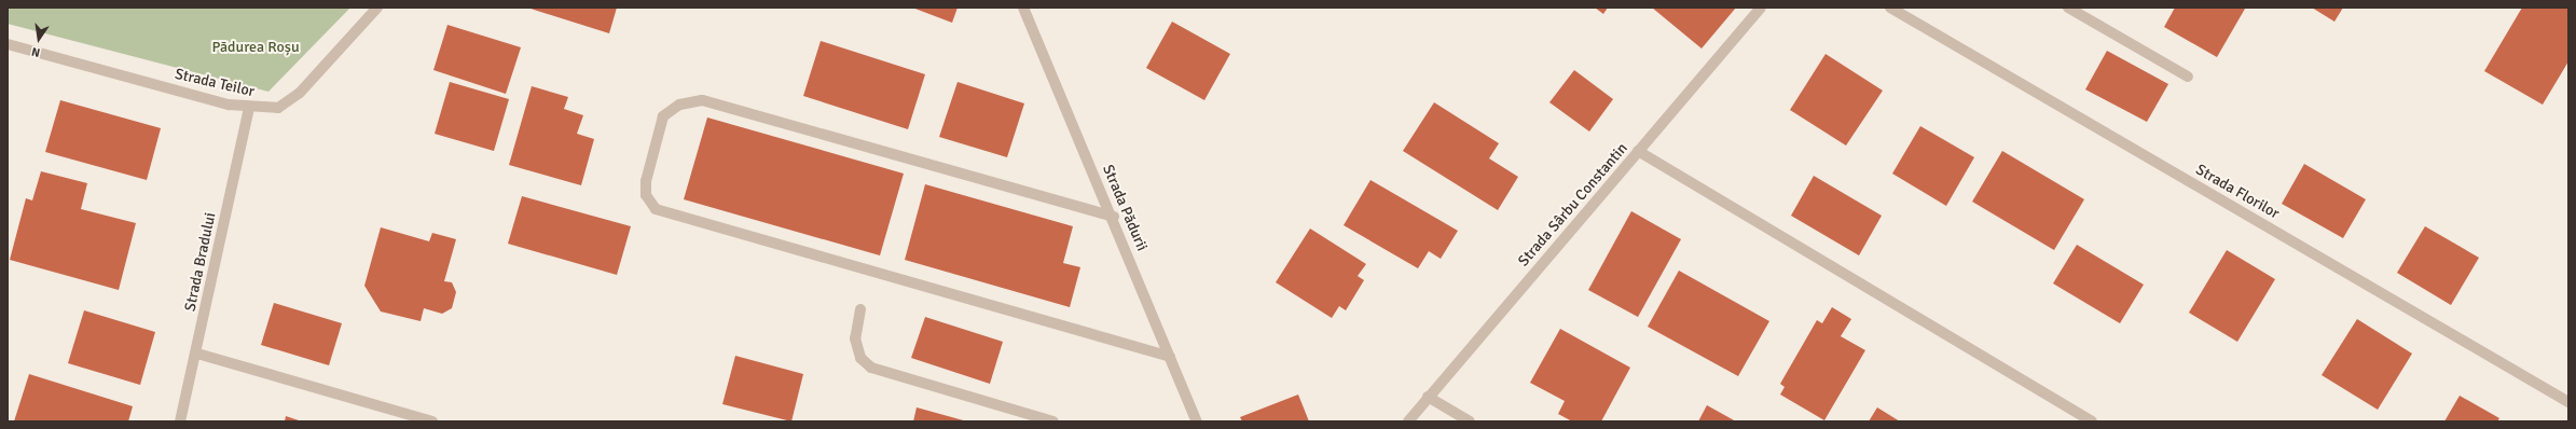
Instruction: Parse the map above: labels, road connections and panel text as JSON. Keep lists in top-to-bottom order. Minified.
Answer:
{"streets":{"street":["Strada Teilor","Strada Florilor","Strada Sârbu Constantin","Strada Pădurii","Strada Bradului"]},"crossings":[["Strada Teilor","Strada Bradului"]],"parks":["Pădurea Roșu"],"north":"bottom"}
